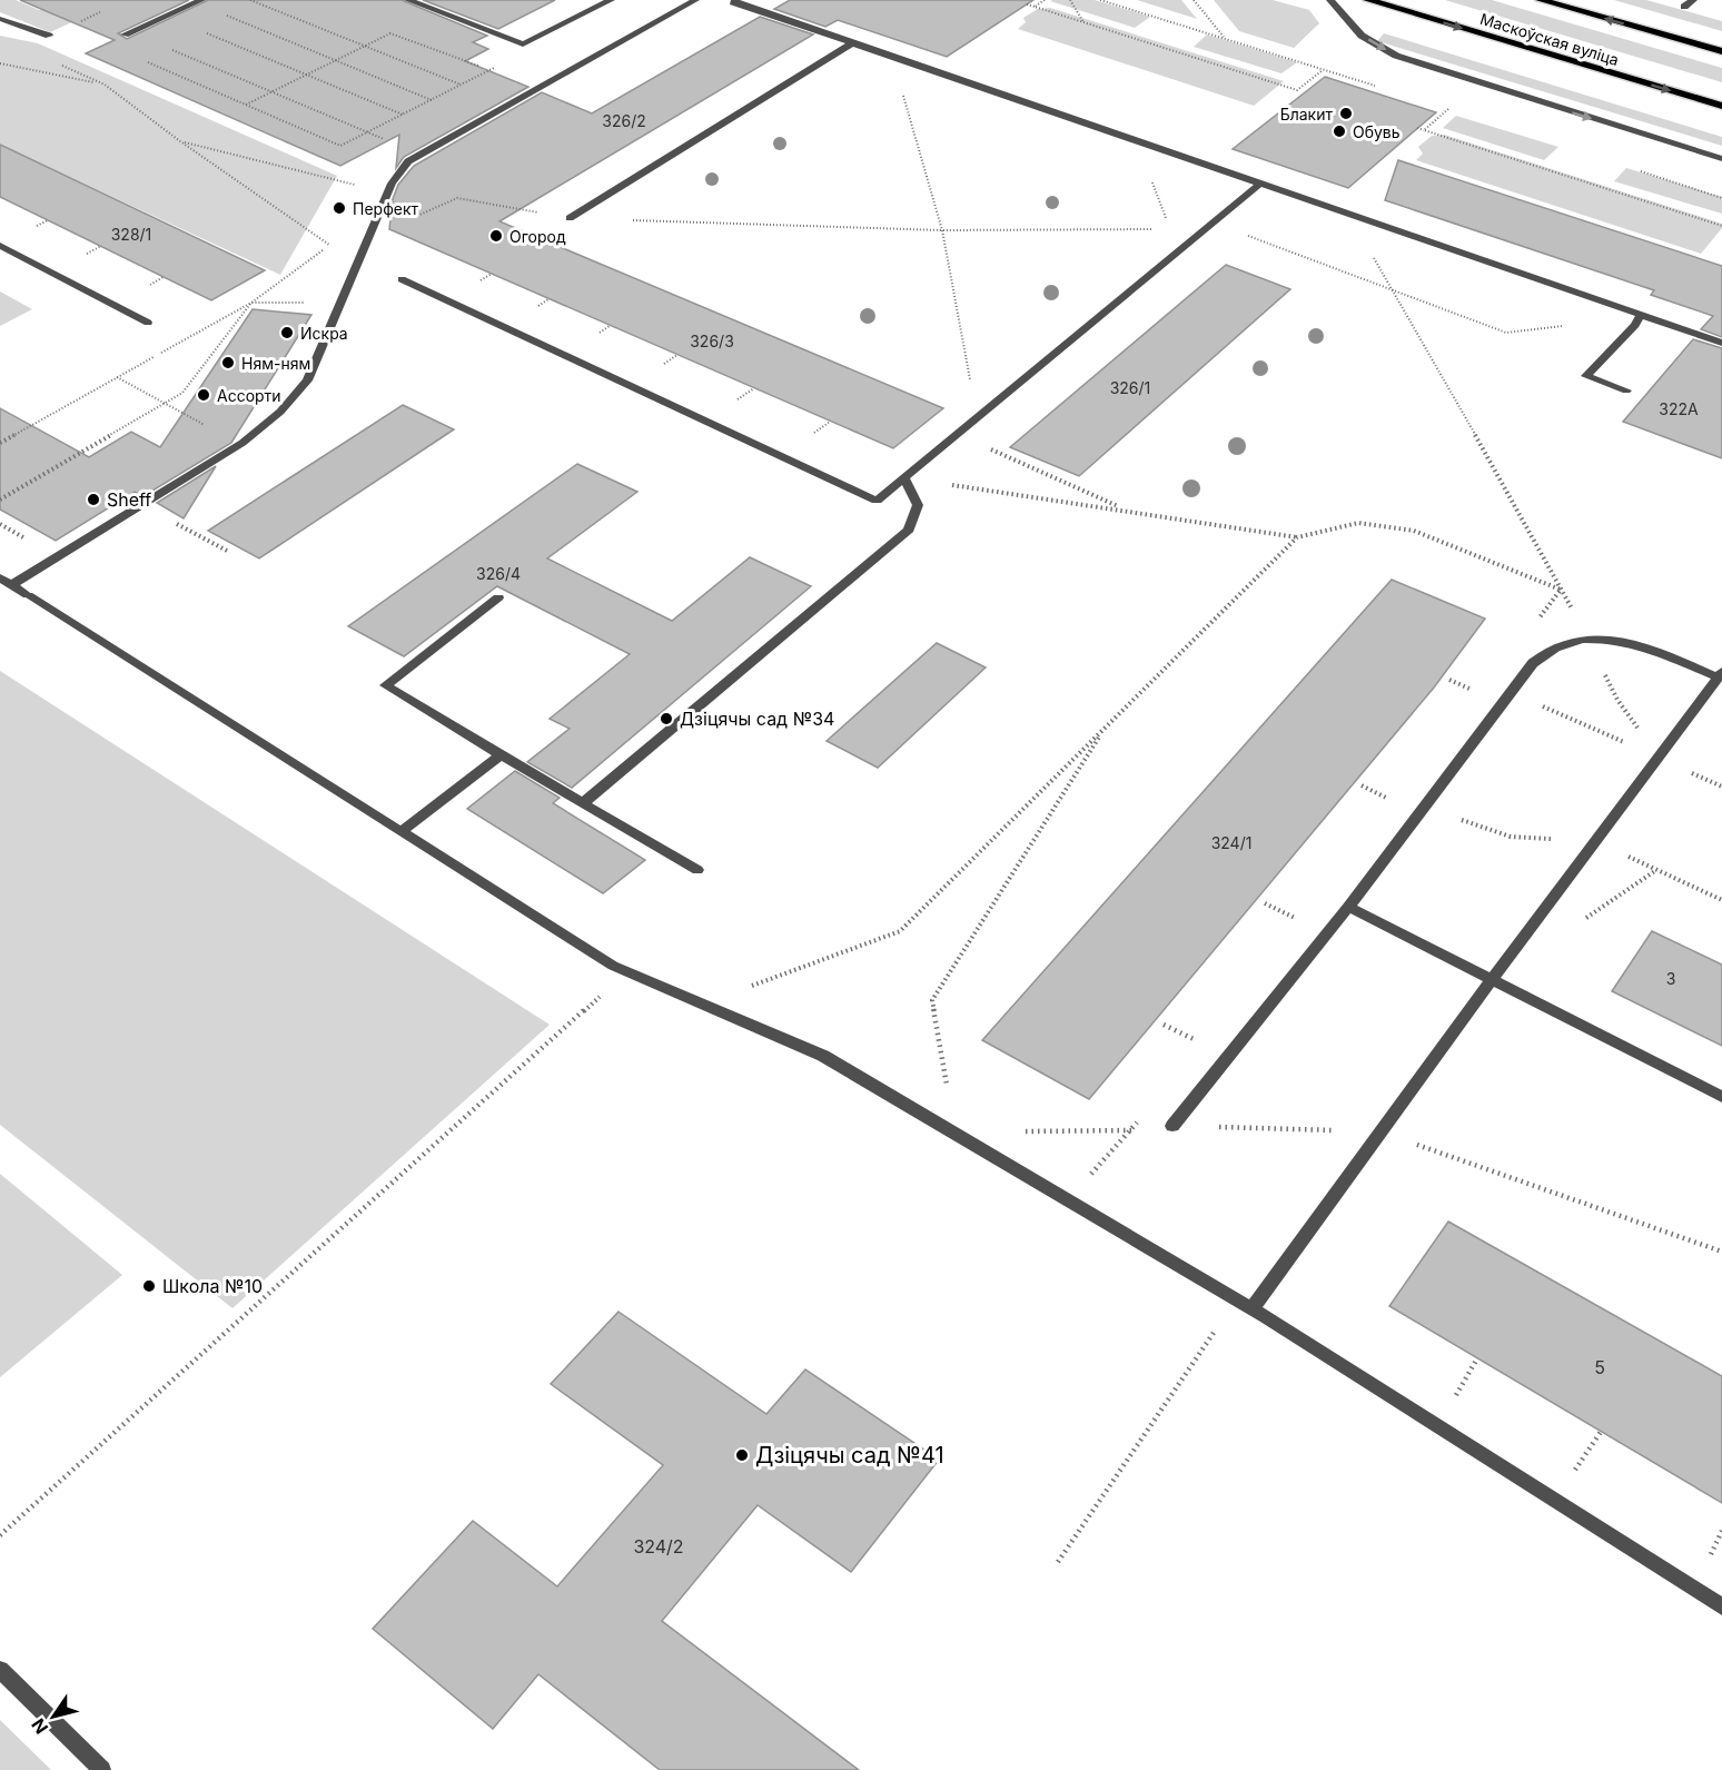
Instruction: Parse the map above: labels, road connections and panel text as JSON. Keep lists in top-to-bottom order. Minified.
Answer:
{"streets":{"main road":["Маскоўская вуліца"]},"places":["Блакит","Обувь","Перфект","Огород","Искра","Ням-ням","Ассорти","Sheff","Дзіцячы сад №34","Школа №10","Дзіцячы сад №41"],"house_numbers":["326/2","328/1","326/3","326/1","322А","326/4","324/1","3","5","324/2"],"north":"bottom left"}
